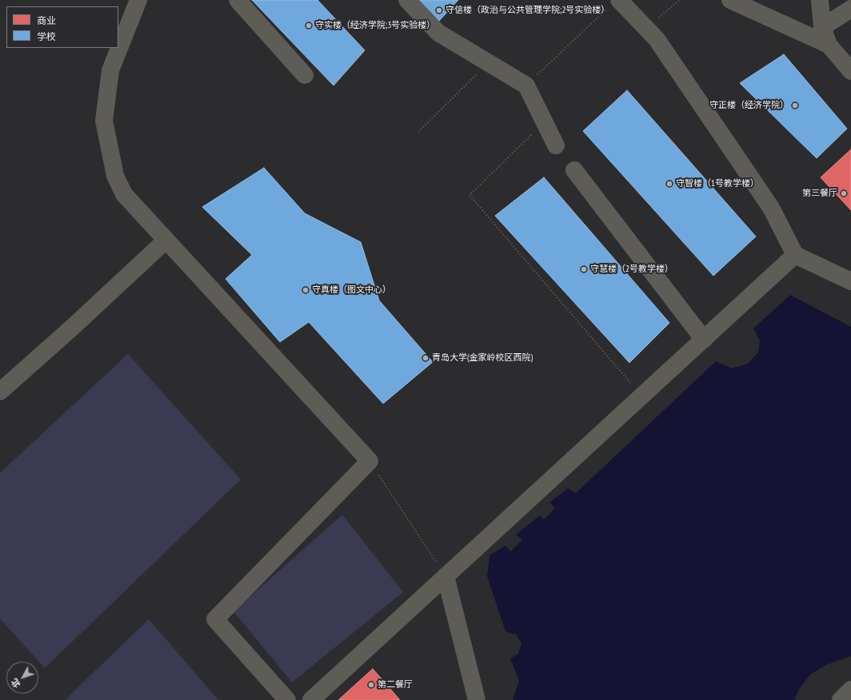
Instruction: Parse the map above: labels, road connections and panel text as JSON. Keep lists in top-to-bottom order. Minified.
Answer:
{"places":["守信楼（政治与公共管理学院;2号实验楼）","守实楼（经济学院;3号实验楼）","守正楼（经济学院）","守智楼（1号教学楼）","第三餐厅","守慧楼（2号教学楼）","守真楼（图文中心）","青岛大学(金家岭校区西院)","第二餐厅"],"legend":["商业","学校"],"north":"bottom left"}
